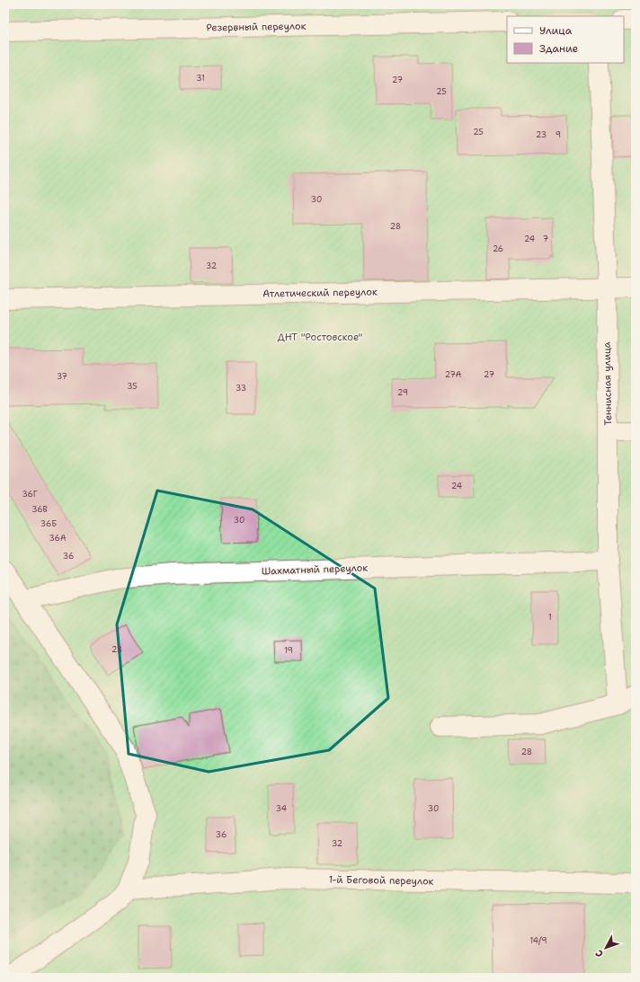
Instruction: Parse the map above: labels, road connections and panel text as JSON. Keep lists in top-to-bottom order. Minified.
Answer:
{"streets":{"street":["Резервный переулок","Атлетический переулок","Теннисная улица","Шахматный переулок","1-й Беговой переулок"]},"crossings":[["Атлетический переулок","Теннисная улица"],["Теннисная улица","Шахматный переулок"]],"parks":["ДНТ \"Ростовское\""],"house_numbers":["31","27","25","25","23","9","30","28","24","7","26","32","27А","27","37","35","33","29","24","36Г","36В","30","36Б","36А","36","1","23","19","28","34","30","36","32","14/9"],"legend":["Улица","Здание"],"north":"bottom left"}
